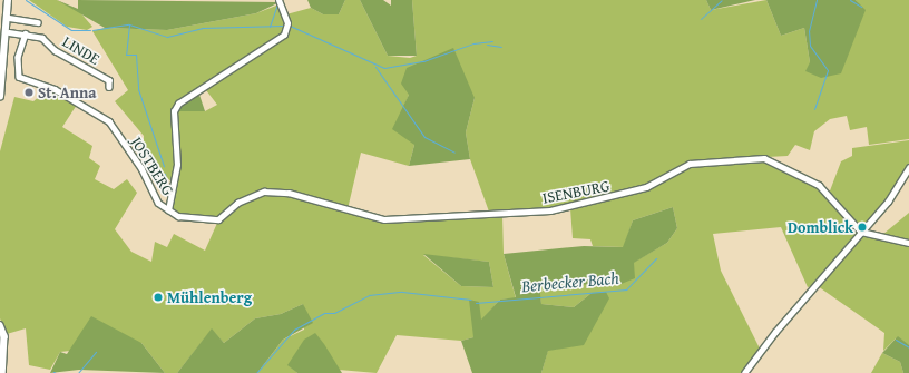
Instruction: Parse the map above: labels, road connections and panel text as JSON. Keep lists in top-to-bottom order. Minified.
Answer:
{"streets":{"street":["LINDE","JOSTBERG","ISENBURG"]},"crossings":[["LINDE","JOSTBERG"],["JOSTBERG","ISENBURG"]],"water":["Berbecker Bach"],"places":["St. Anna","Domblick","Mühlenberg"]}
